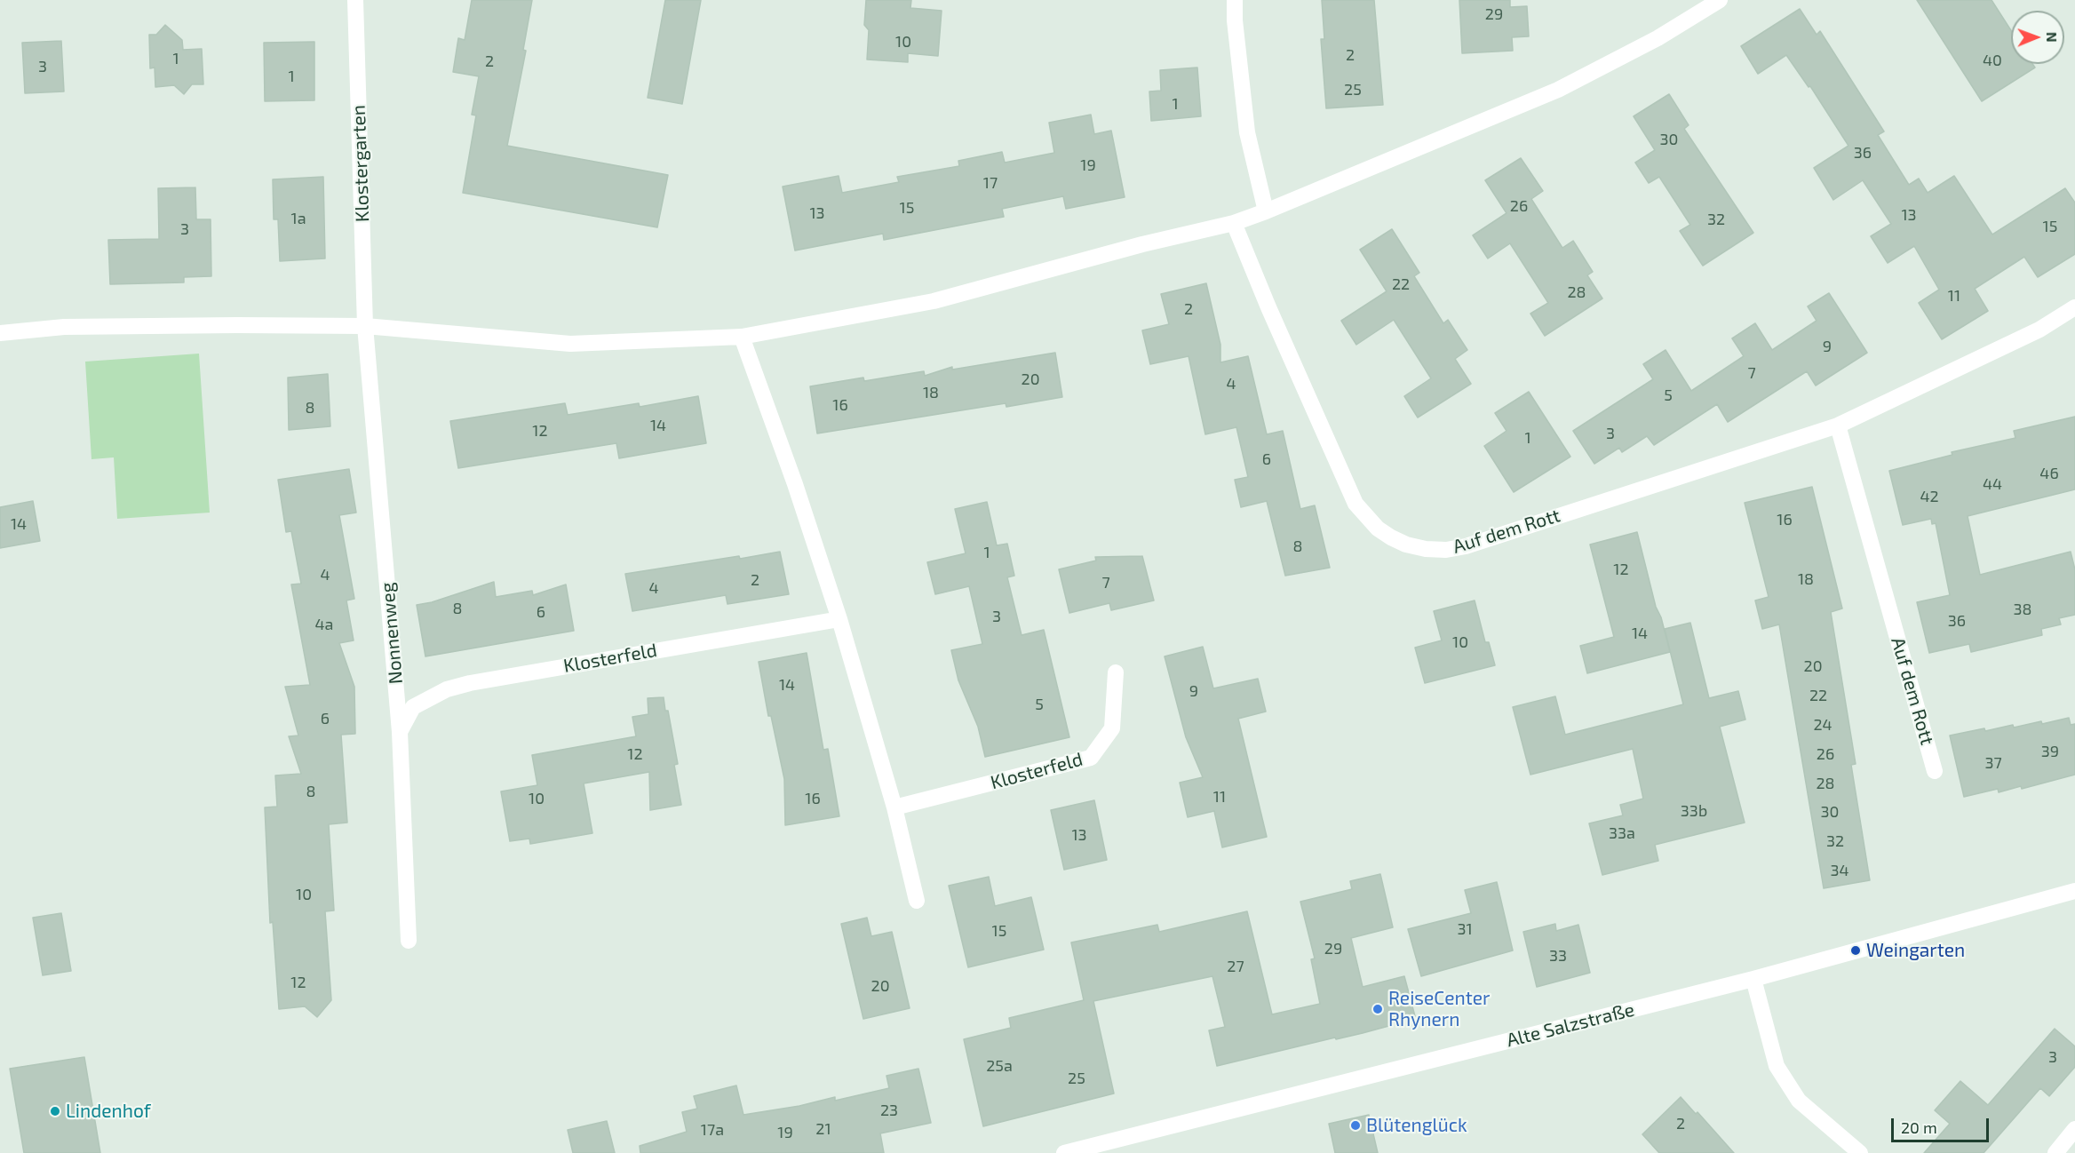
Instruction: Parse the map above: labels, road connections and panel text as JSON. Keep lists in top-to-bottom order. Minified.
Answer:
{"streets":{"street":["Klostergarten","Auf dem Rott","Nonnenweg","Klosterfeld","Alte Salzstraße"]},"crossings":[["Klostergarten","Nonnenweg"],["Nonnenweg","Klosterfeld"]],"places":["Weingarten","ReiseCenter Rhynern","Lindenhof","Blütenglück"],"house_numbers":["29","10","2","1","40","2","3","1","25","1","30","36","19","17","26","15","13","13","1a","32","15","3","22","28","11","2","9","7","20","4","18","5","16","8","14","12","3","1","6","46","44","42","16","14","8","1","12","4","18","2","7","4","8","38","6","3","36","4a","14","10","20","14","9","22","5","6","24","39","12","26","37","28","8","11","10","16","33b","30","33a","13","32","34","10","31","15","29","33","27","12","20","3","25a","25","23","2","21","17a","19"],"scale_bar":"20 m","north":"right"}
